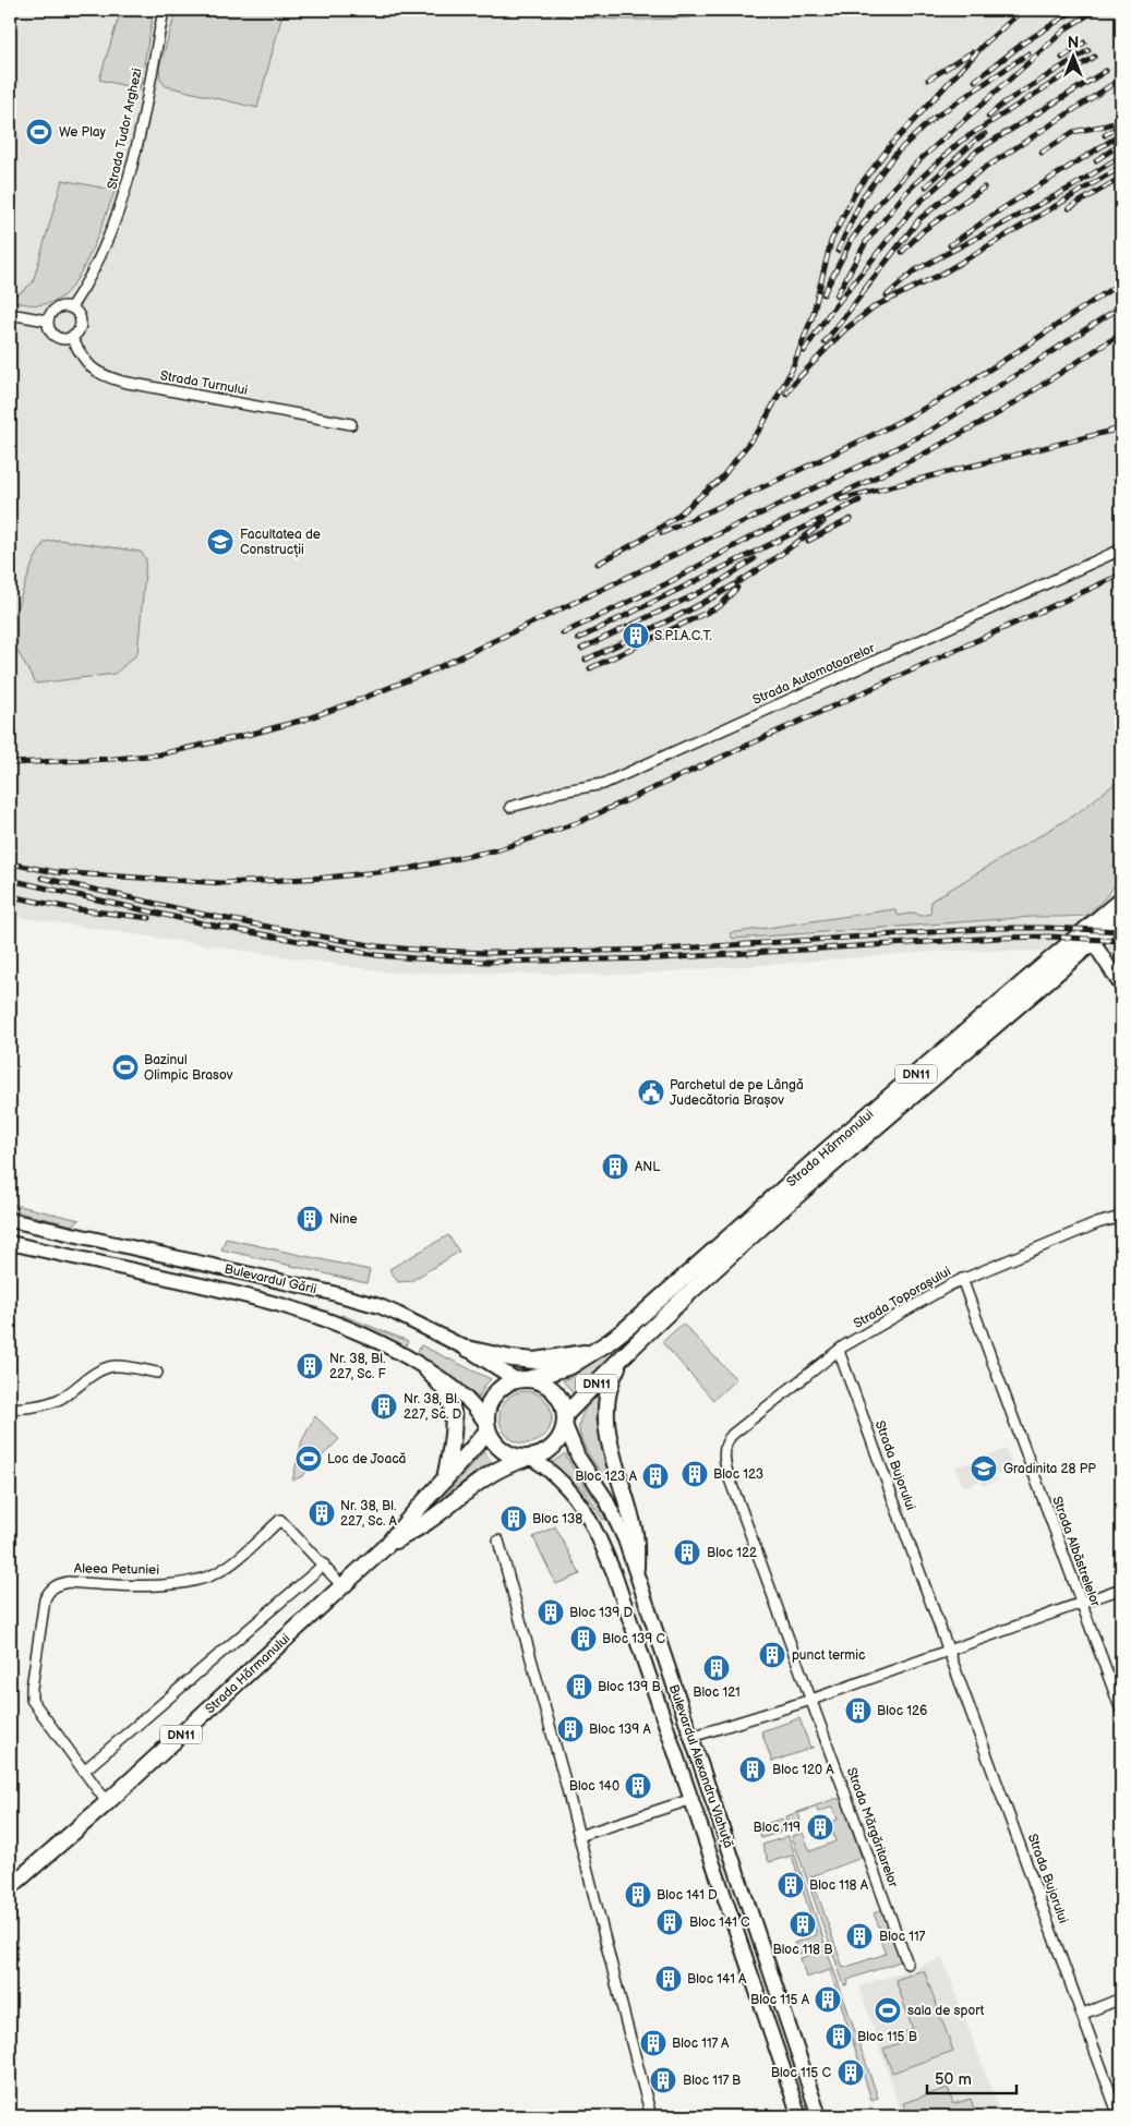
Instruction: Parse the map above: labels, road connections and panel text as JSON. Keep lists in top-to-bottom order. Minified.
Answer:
{"streets":{"main road":["DN11","Strada Hărmanului","Bulevardul Gării","Bulevardul Alexandru Vlahuță"],"street":["Strada Tudor Arghezi","Strada Turnului","Strada Automotoarelor","Strada Toporașului","Strada Bujorului","Strada Albăstrelelor","Aleea Petuniei","Strada Mărgăritarelor"]},"crossings":[["Strada Tudor Arghezi","Strada Turnului"],["Strada Hărmanului","Bulevardul Gării"],["Strada Hărmanului","Aleea Petuniei"],["Strada Hărmanului","Bulevardul Alexandru Vlahuță"],["Bulevardul Gării","Bulevardul Alexandru Vlahuță"],["Strada Toporașului","Strada Bujorului"],["Strada Toporașului","Strada Albăstrelelor"],["Strada Toporașului","Strada Mărgăritarelor"]],"places":{"sports":["We Play","Bazinul Olimpic Brasov","Loc de Joacă","sala de sport"],"school or university":["Facultatea de Construcții","Gradinita 28 PP"],"building":["S.P.I.A.C.T.","ANL","Nine","Nr. 38, Bl. 227, Sc. F","Nr. 38, Bl. 227, Sc. D","Bloc 123","Bloc 123 A","Nr. 38, Bl. 227, Sc. A","Bloc 138","Bloc 122","Bloc 139 D","Bloc 139 C","punct termic","Bloc 121","Bloc 139 B","Bloc 126","Bloc 139 A","Bloc 120 A","Bloc 140","Bloc 119","Bloc 118 A","Bloc 141 D","Bloc 141 C","Bloc 118 B","Bloc 117","Bloc 141 A","Bloc 115 A","Bloc 115 B","Bloc 117 A","Bloc 115 C","Bloc 117 B"],"public building":["Parchetul de pe Lângă Judecătoria Brașov"]},"scale_bar":"50 m","north":"top"}
